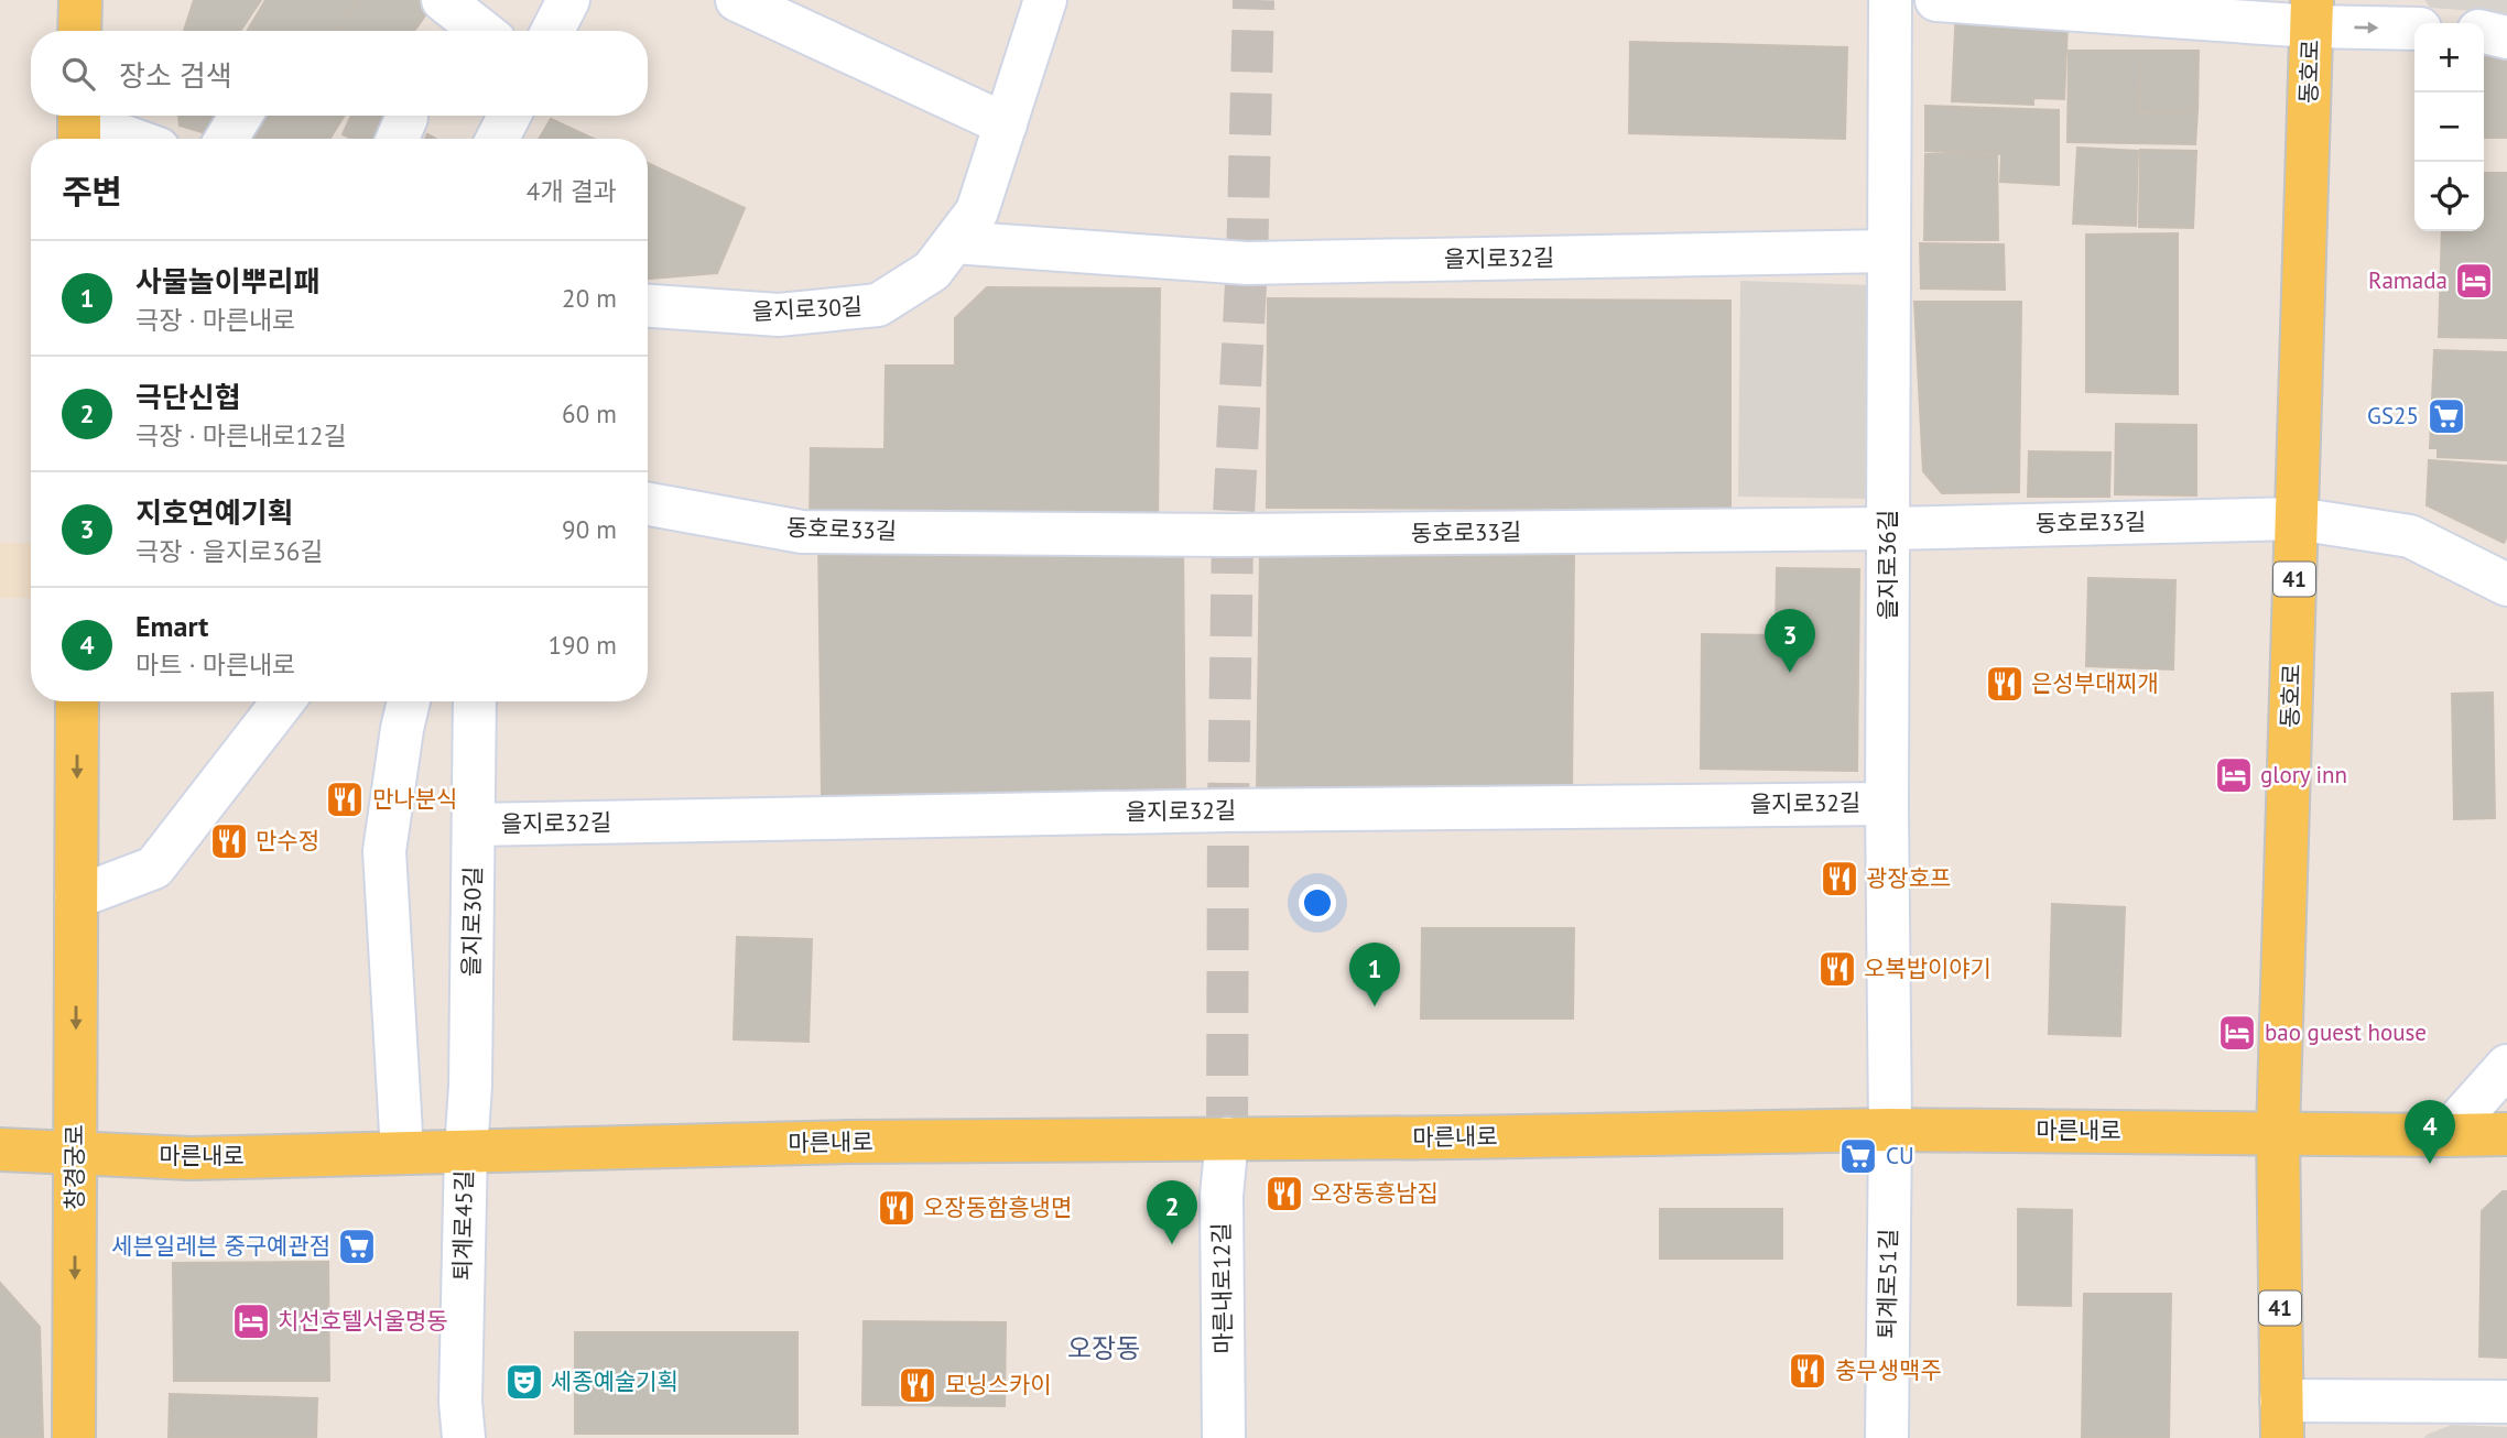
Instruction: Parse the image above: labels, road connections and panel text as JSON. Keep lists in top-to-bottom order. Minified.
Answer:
{"streets":{"main road":["동호로","41","마른내로","창경궁로"],"street":["을지로32길","을지로30길","동호로33길","을지로36길","퇴계로45길","퇴계로51길","마른내로12길"]},"crossings":[["동호로","동호로33길"],["동호로","마른내로"],["을지로32길","을지로30길"],["을지로32길","을지로36길"],["을지로30길","마른내로"],["을지로30길","퇴계로45길"],["동호로33길","을지로36길"],["을지로36길","마른내로"],["을지로36길","퇴계로51길"],["마른내로","창경궁로"],["마른내로","퇴계로45길"],["마른내로","퇴계로51길"],["마른내로","마른내로12길"]],"one_way":["창경궁로"],"districts":["오장동"],"places":{"hotel":["Ramada","glory inn","bao guest house","치선호텔서울명동"],"supermarket":["GS25","CU","세븐일레븐 중구예관점"],"restaurant":["은성부대찌개","만나분식","만수정","광장호프","오복밥이야기","오장동흥남집","오장동함흥냉면","충무생맥주","모닝스카이"],"theatre":["세종예술기획"]},"page":{"map_buttons":["+","−"],"search":"장소 검색","heading":["주변","4개 결과"],"list":[{"mark":"1","name":"사물놀이뿌리패","note":"극장 · 마른내로","value":"20 m"},{"mark":"2","name":"극단신협","note":"극장 · 마른내로12길","value":"60 m"},{"mark":"3","name":"지호연예기획","note":"극장 · 을지로36길","value":"90 m"},{"mark":"4","name":"Emart","note":"마트 · 마른내로","value":"190 m"}],"pins":["3","1","4","2"]}}
